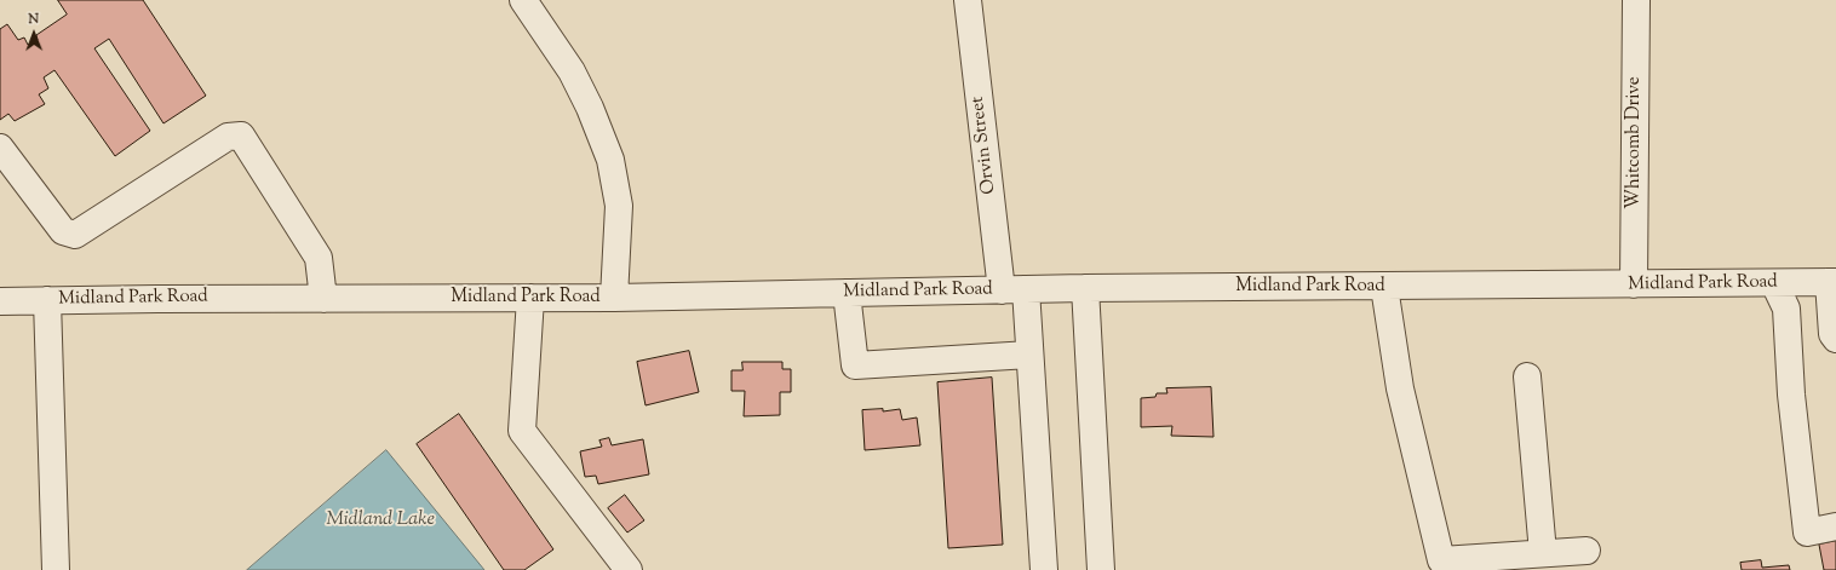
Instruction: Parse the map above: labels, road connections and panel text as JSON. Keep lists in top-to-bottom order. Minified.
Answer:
{"streets":{"street":["Whitcomb Drive","Orvin Street","Midland Park Road"]},"crossings":[["Whitcomb Drive","Midland Park Road"],["Orvin Street","Midland Park Road"]],"water":["Midland Lake"],"north":"top"}
